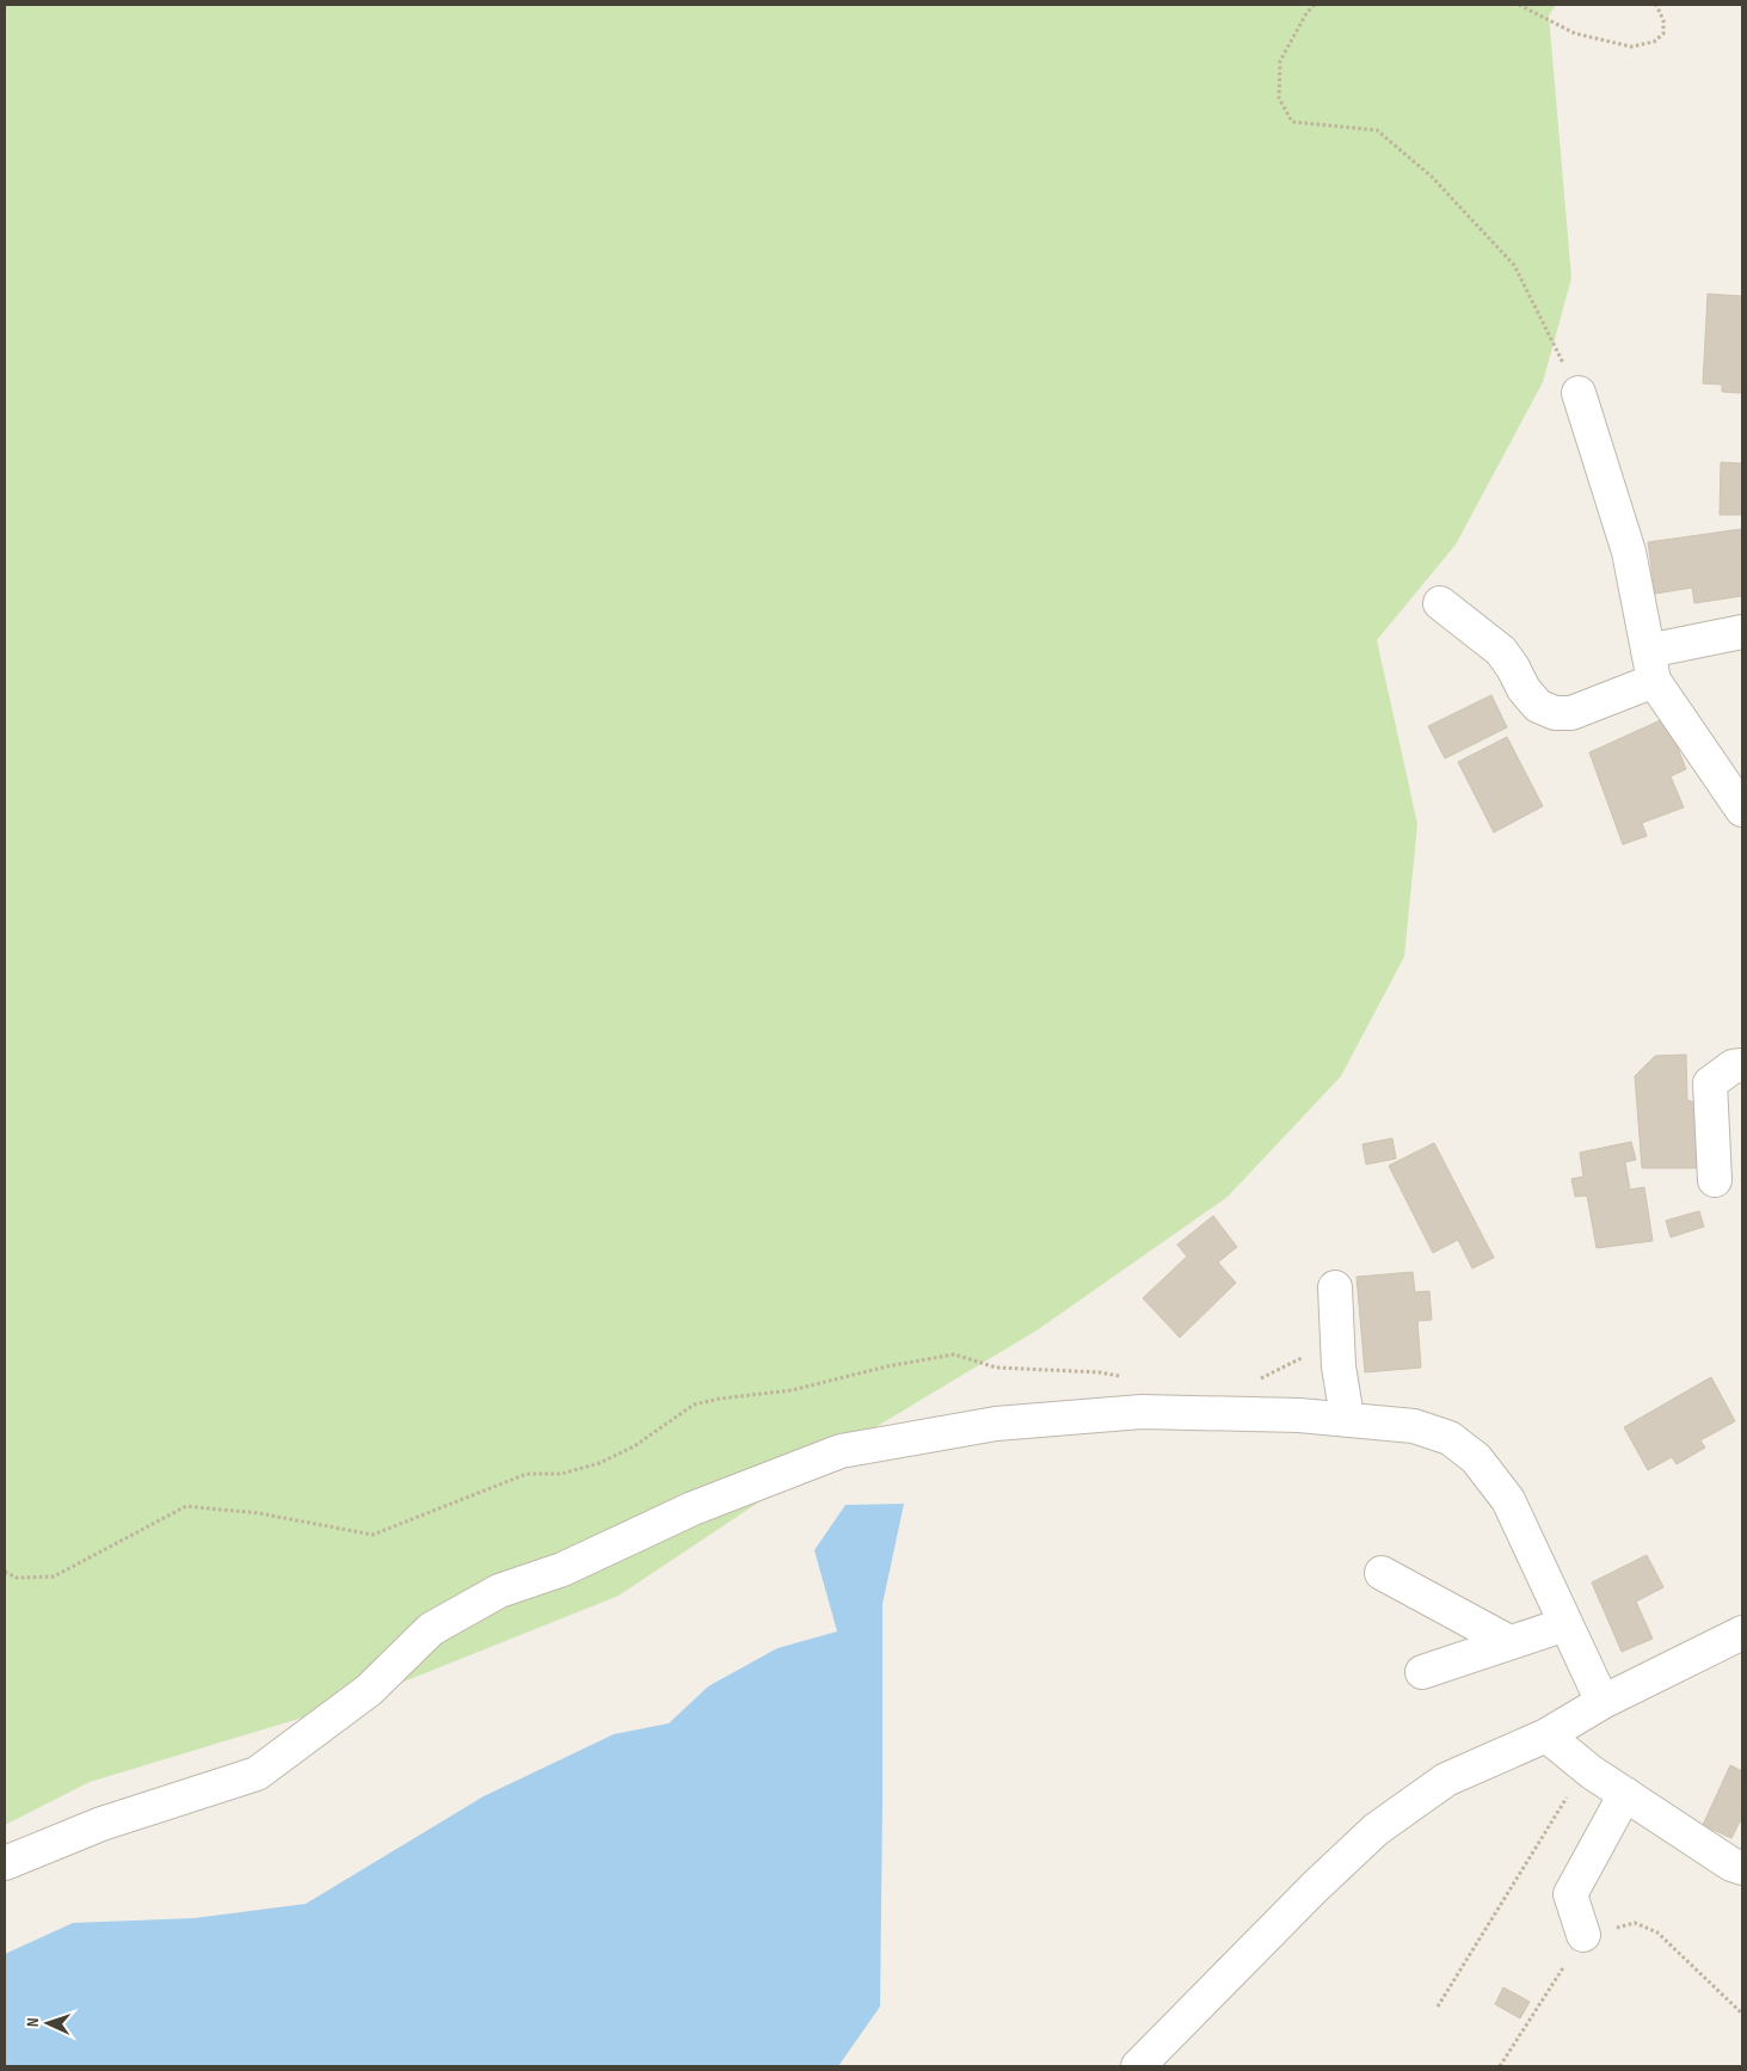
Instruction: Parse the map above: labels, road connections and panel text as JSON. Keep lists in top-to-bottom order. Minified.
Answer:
{"north":"left"}
